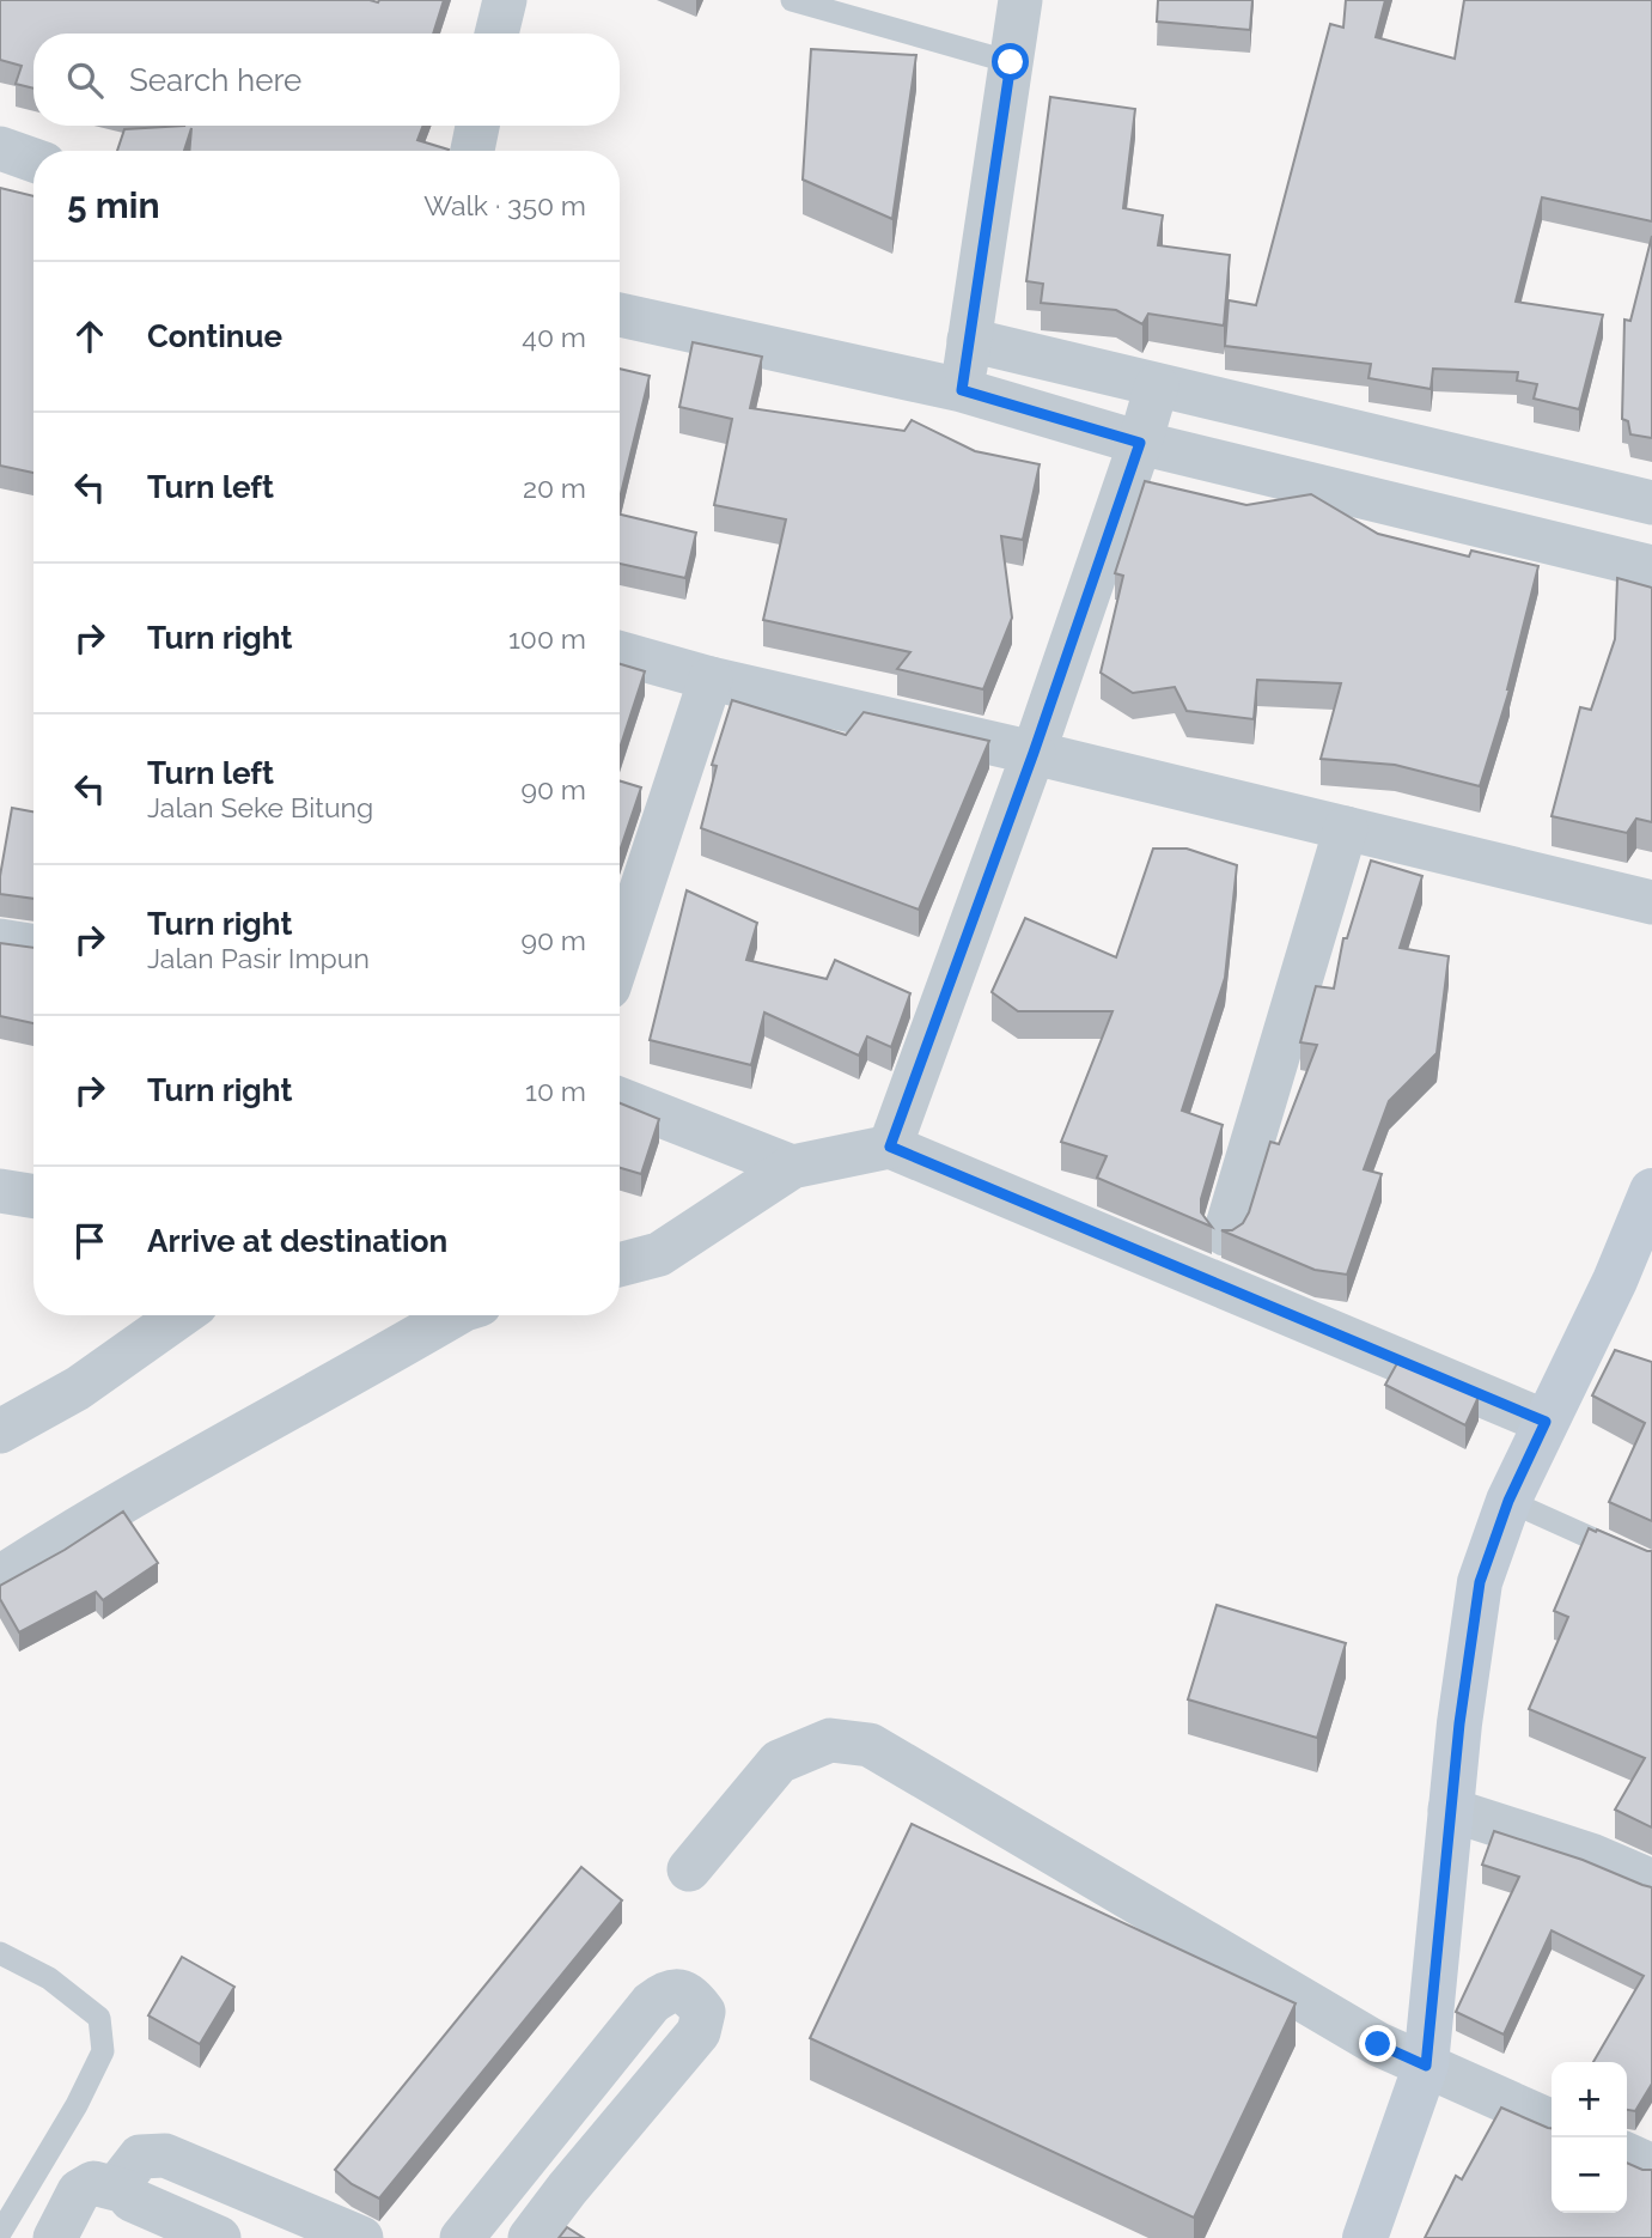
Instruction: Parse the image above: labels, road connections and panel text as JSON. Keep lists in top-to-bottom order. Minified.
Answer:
{"page":{"search":"Search here","heading":["5 min","Walk · 350 m"],"list":[["Continue","40 m"],["Turn left","20 m"],["Turn right","100 m"],["Turn left","Jalan Seke Bitung","90 m"],["Turn right","Jalan Pasir Impun","90 m"],["Turn right","10 m"],"Arrive at destination"],"map_buttons":["+","−"]}}
